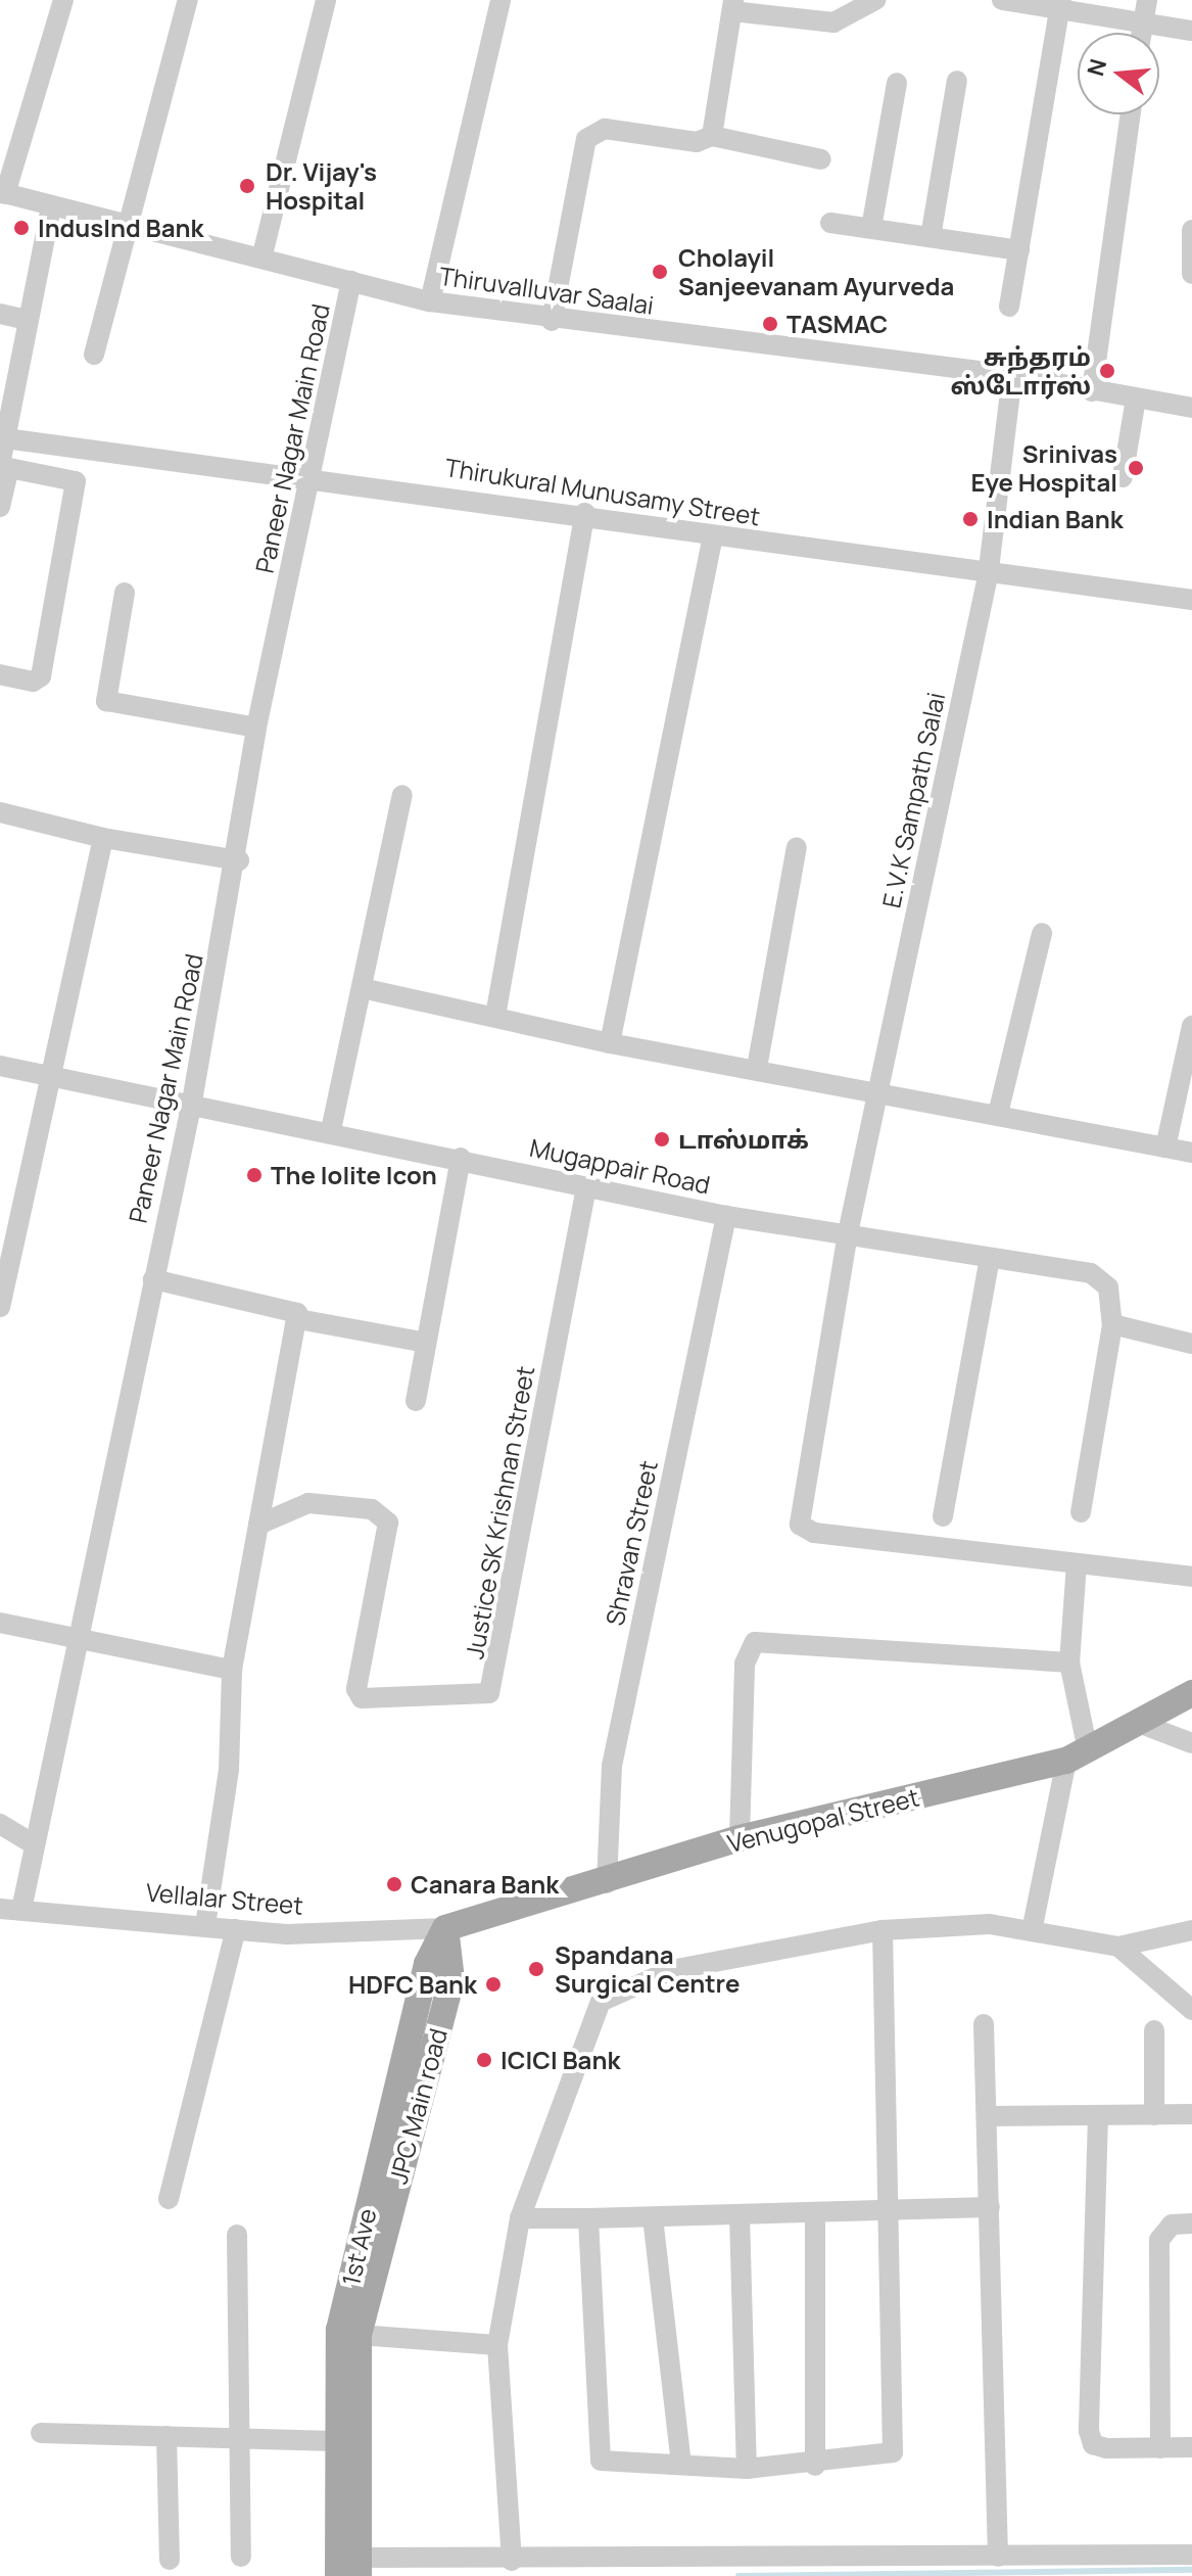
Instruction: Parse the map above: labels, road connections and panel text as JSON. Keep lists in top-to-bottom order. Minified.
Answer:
{"streets":{"main road":["Venugopal Street","JPC Main road","1st Ave"],"street":["Thiruvalluvar Saalai","Paneer Nagar Main Road","Thirukural Munusamy Street","E.V.K Sampath Salai","Mugappair Road","Justice SK Krishnan Street","Shravan Street","Vellalar Street"]},"crossings":[["Thiruvalluvar Saalai","Paneer Nagar Main Road"],["Thiruvalluvar Saalai","E.V.K Sampath Salai"],["Paneer Nagar Main Road","Thirukural Munusamy Street"],["Paneer Nagar Main Road","Mugappair Road"],["Paneer Nagar Main Road","Vellalar Street"],["Thirukural Munusamy Street","E.V.K Sampath Salai"],["E.V.K Sampath Salai","Mugappair Road"],["Mugappair Road","Justice SK Krishnan Street"],["Mugappair Road","Shravan Street"],["Shravan Street","Venugopal Street"],["Venugopal Street","Vellalar Street"],["Venugopal Street","JPC Main road"],["Venugopal Street","1st Ave"],["Vellalar Street","JPC Main road"],["Vellalar Street","1st Ave"],["JPC Main road","1st Ave"]],"places":["Dr. Vijay's Hospital","IndusInd Bank","Cholayil Sanjeevanam Ayurveda","TASMAC","சுந்தரம் ஸ்டோர்ஸ்","Srinivas Eye Hospital","Indian Bank","டாஸ்மாக்","The Iolite Icon","Canara Bank","Spandana Surgical Centre","HDFC Bank","ICICI Bank"],"north":"left"}
